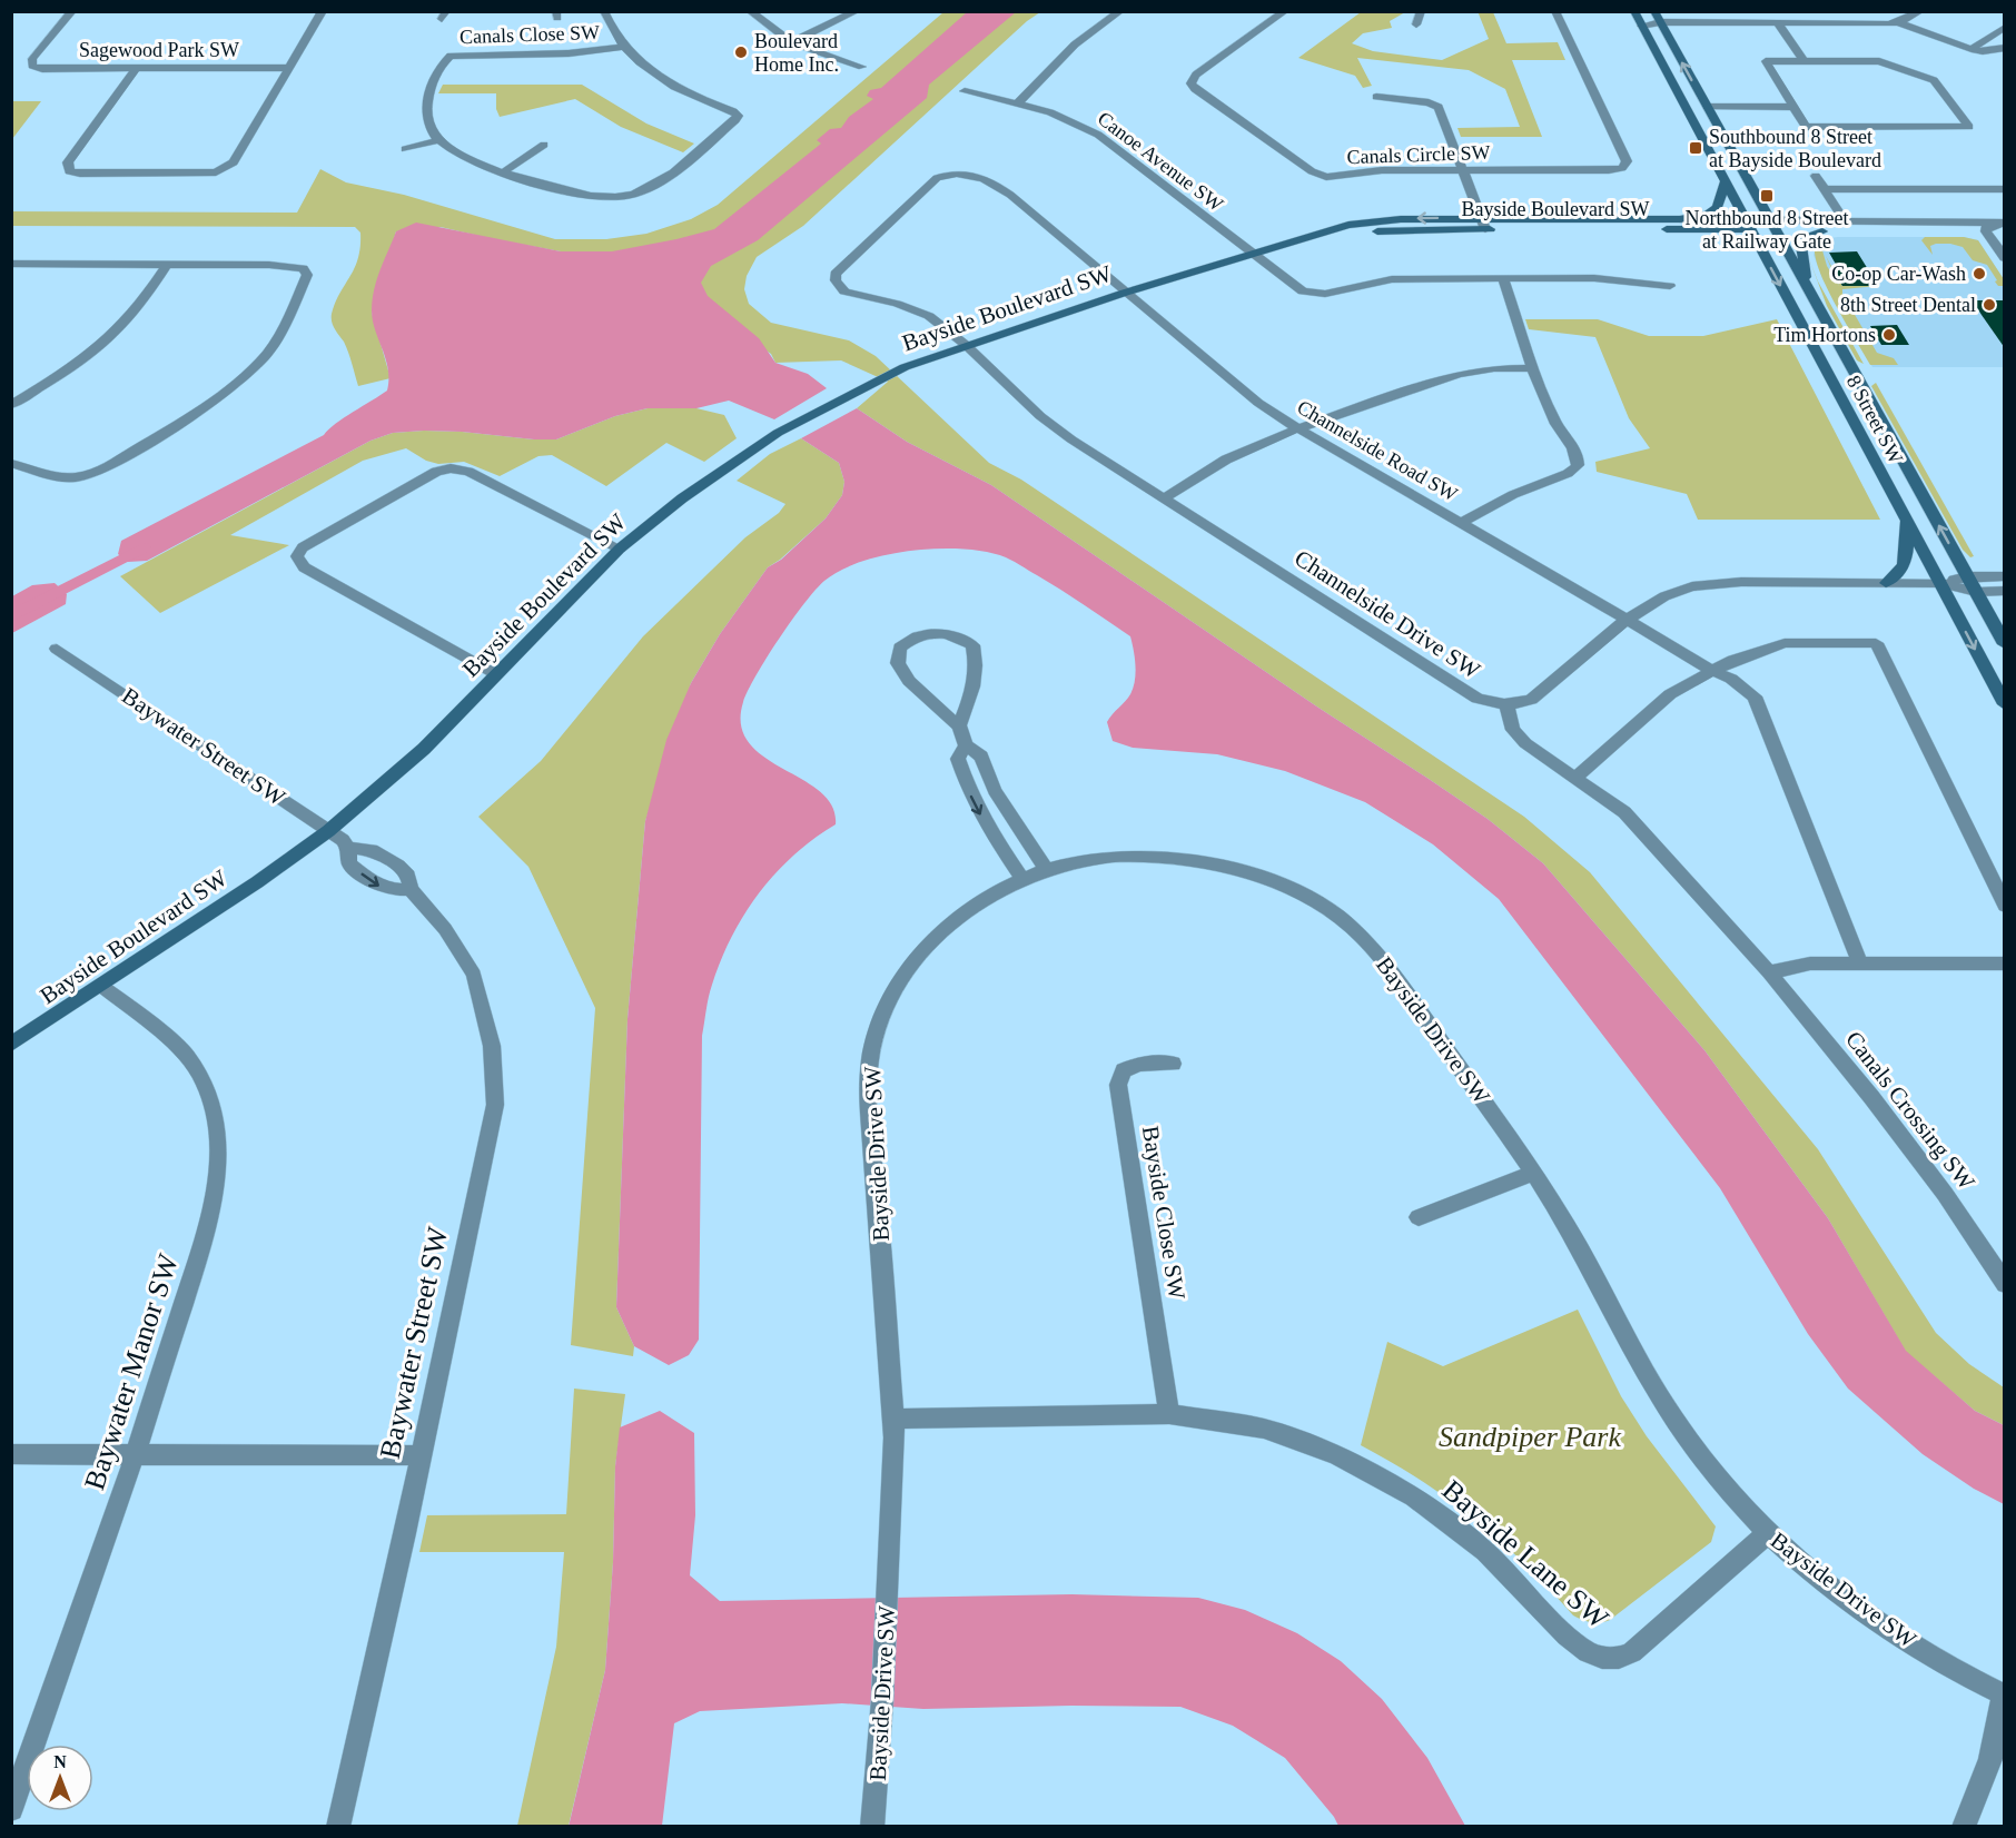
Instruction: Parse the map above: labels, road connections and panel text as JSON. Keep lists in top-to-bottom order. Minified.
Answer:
{"streets":{"main road":["Bayside Boulevard SW","8 Street SW"],"street":["Canals Close SW","Sagewood Park SW","Canals Circle SW","Canoe Avenue SW","Channelside Road SW","Channelside Drive SW","Baywater Street SW","Bayside Drive SW","Canals Crossing SW","Bayside Close SW","Baywater Manor SW","Bayside Lane SW"]},"crossings":[["Canoe Avenue SW","Bayside Boulevard SW"],["Bayside Boulevard SW","8 Street SW"],["Bayside Boulevard SW","Channelside Road SW"],["Bayside Boulevard SW","Channelside Drive SW"],["Bayside Boulevard SW","Baywater Street SW"],["Bayside Boulevard SW","Baywater Manor SW"],["Channelside Road SW","Channelside Drive SW"],["Channelside Drive SW","Canals Crossing SW"],["Bayside Drive SW","Bayside Lane SW"],["Bayside Close SW","Bayside Lane SW"]],"parks":["Sandpiper Park"],"places":{"other":["Boulevard Home Inc.","Co-op Car-Wash","8th Street Dental","Tim Hortons"],"transit":["Southbound 8 Street at Bayside Boulevard","Northbound 8 Street at Railway Gate"]},"north":"top"}
